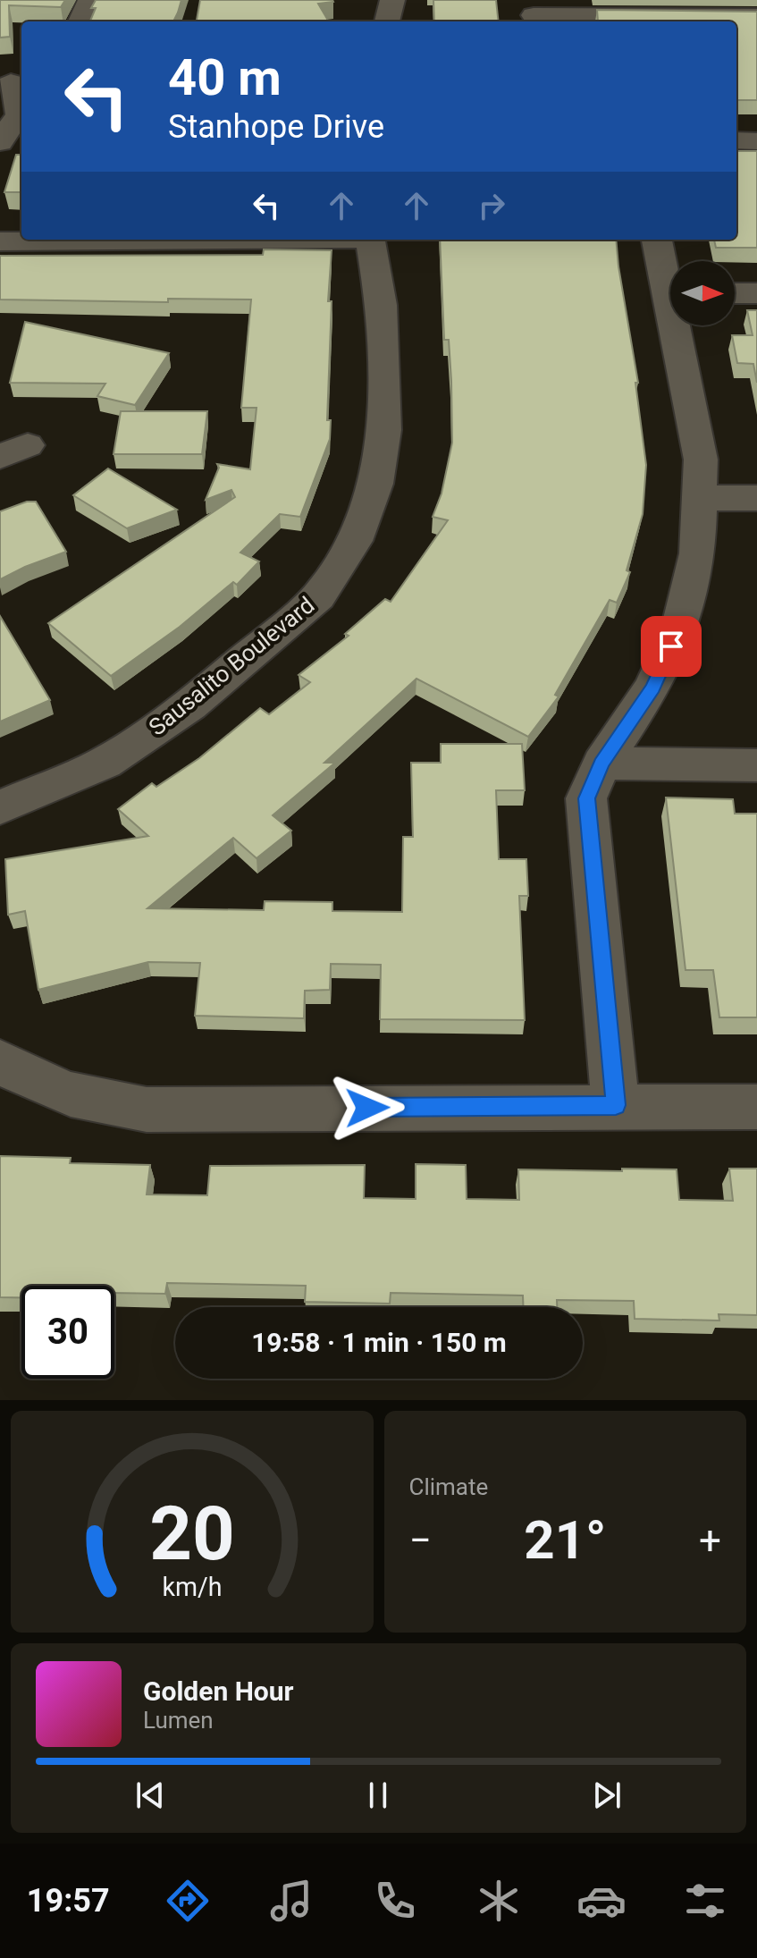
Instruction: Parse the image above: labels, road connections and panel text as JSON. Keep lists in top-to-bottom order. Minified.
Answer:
{"streets":{"street":["Sausalito Boulevard"]},"north":"right","page":{"turn":["40 m","Stanhope Drive"],"limit":"30","trip":"19:58 · 1 min · 150 m","tile":"Climate","heat":["−","21°","+"],"song":["Golden Hour","Lumen"],"tabs":"19:57","gauge":["20","km/h"]}}
